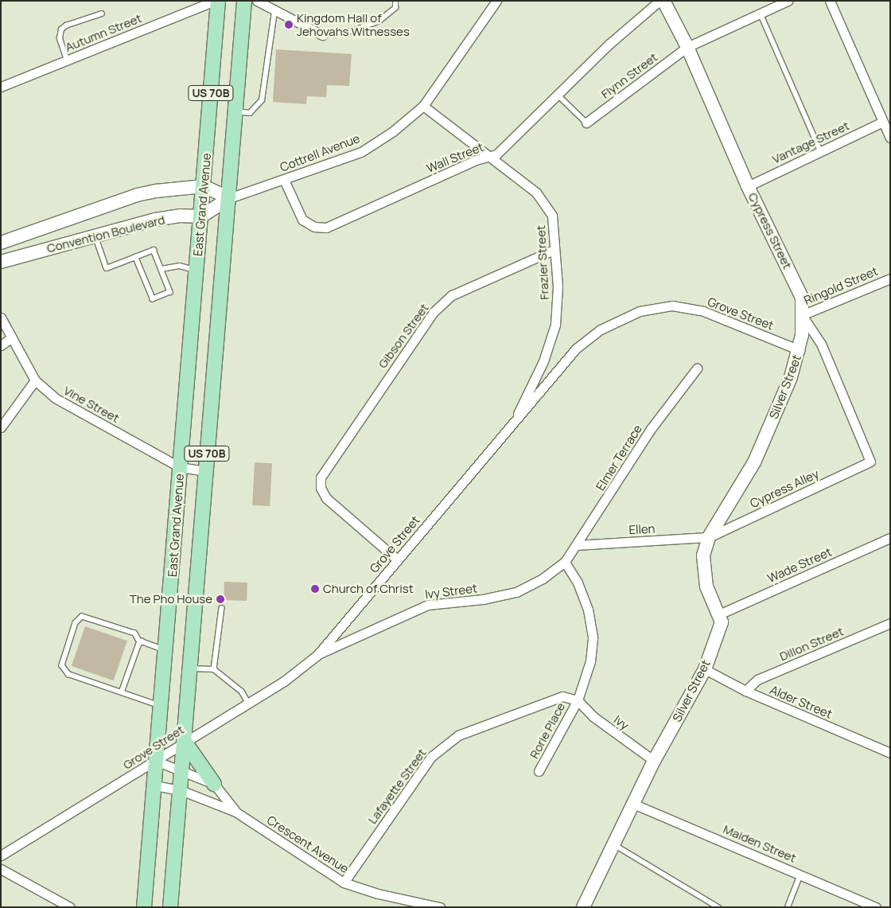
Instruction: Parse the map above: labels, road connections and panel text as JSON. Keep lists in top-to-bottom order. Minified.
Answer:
{"streets":{"main road":["US 70B","East Grand Avenue"],"street":["Autumn Street","Flynn Street","Vantage Street","Cottrell Avenue","Wall Street","Cypress Street","Convention Boulevard","Frazier Street","Ringold Street","Grove Street","Gibson Street","Silver Street","Vine Street","Elmer Terrace","Cypress Alley","Ellen","Wade Street","Ivy Street","Dillon Street","Alder Street","Ivy","Rorie Place","Lafayette Street","Maiden Street","Crescent Avenue"]},"crossings":[["Autumn Street","East Grand Avenue"],["Flynn Street","Cypress Street"],["Vantage Street","Cypress Street"],["Cottrell Avenue","Wall Street"],["Cottrell Avenue","East Grand Avenue"],["Cottrell Avenue","Frazier Street"],["Wall Street","Frazier Street"],["East Grand Avenue","Convention Boulevard"],["East Grand Avenue","Grove Street"],["East Grand Avenue","Vine Street"],["East Grand Avenue","Crescent Avenue"],["Cypress Street","Ringold Street"],["Cypress Street","Silver Street"],["Cypress Street","Cypress Alley"],["Frazier Street","Grove Street"],["Frazier Street","Gibson Street"],["Ringold Street","Silver Street"],["Ringold Street","Cypress Alley"],["Grove Street","Gibson Street"],["Grove Street","Silver Street"],["Grove Street","Ivy Street"],["Grove Street","Crescent Avenue"],["Silver Street","Cypress Alley"],["Silver Street","Ellen"],["Silver Street","Wade Street"],["Silver Street","Alder Street"],["Silver Street","Ivy"],["Silver Street","Maiden Street"],["Elmer Terrace","Ellen"],["Elmer Terrace","Ivy Street"],["Elmer Terrace","Rorie Place"],["Cypress Alley","Ellen"],["Ivy Street","Rorie Place"],["Dillon Street","Alder Street"],["Ivy","Rorie Place"],["Ivy","Lafayette Street"],["Rorie Place","Lafayette Street"],["Lafayette Street","Crescent Avenue"]],"places":["Kingdom Hall of Jehovahs Witnesses","Church of Christ","The Pho House"]}
